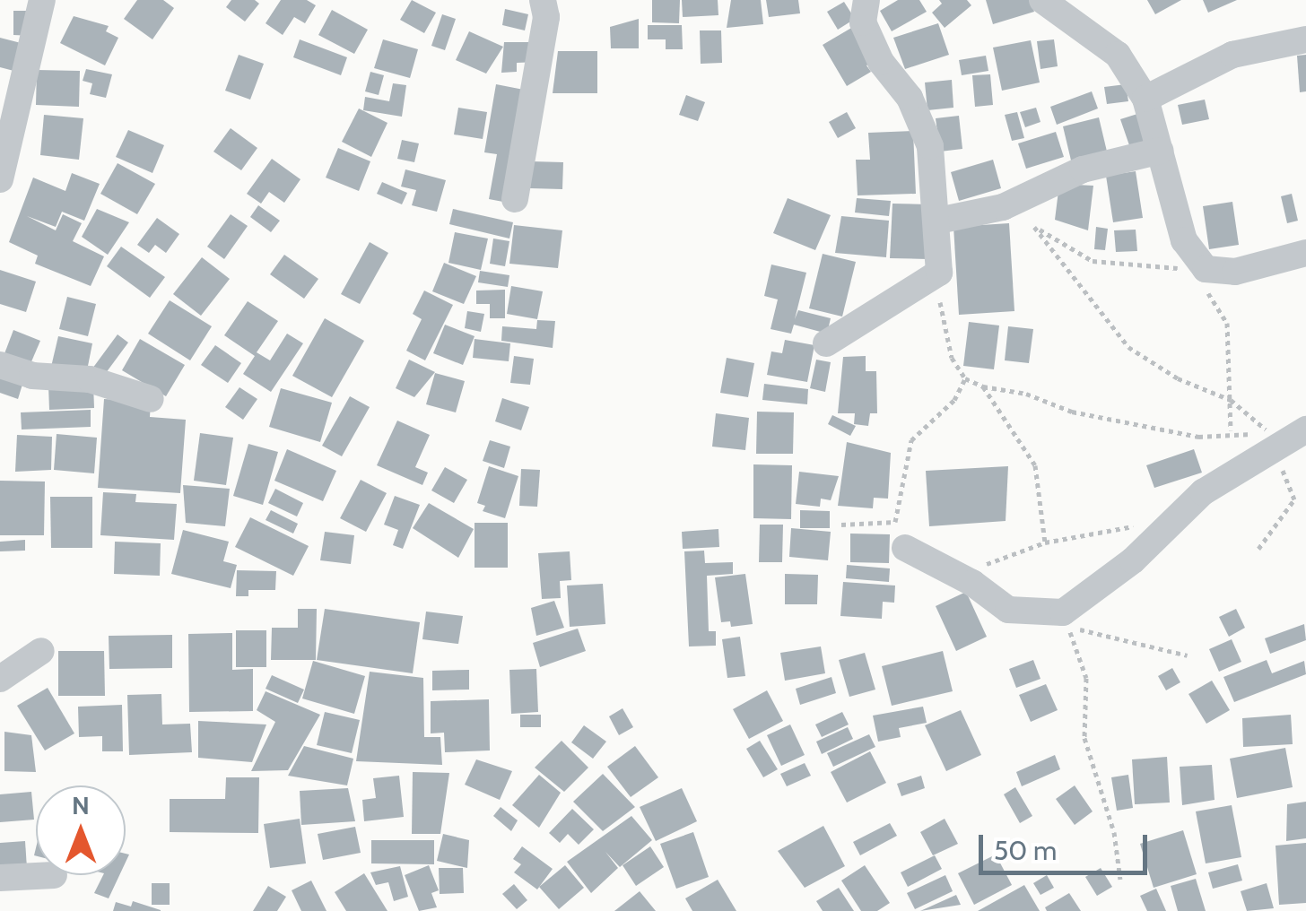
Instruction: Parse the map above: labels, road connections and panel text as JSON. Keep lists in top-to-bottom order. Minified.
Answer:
{"scale_bar":"50 m","north":"top"}
